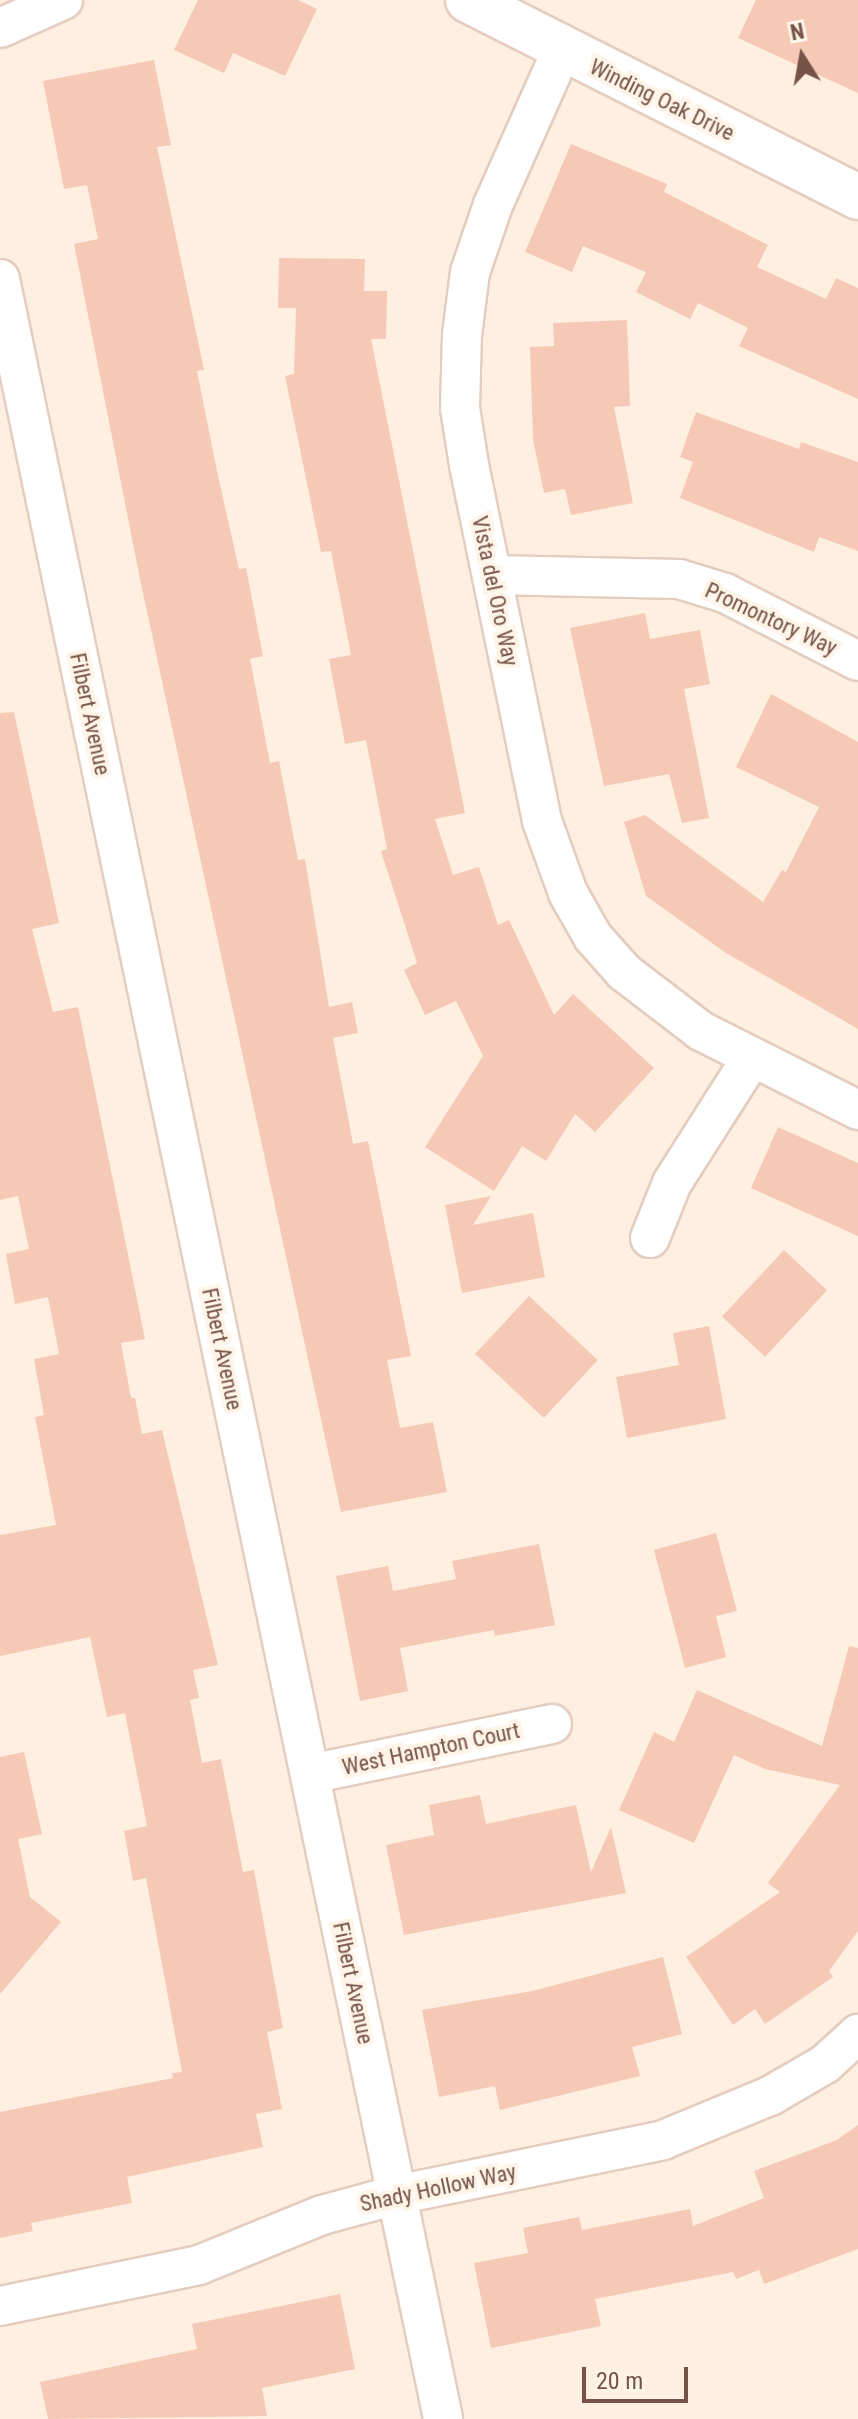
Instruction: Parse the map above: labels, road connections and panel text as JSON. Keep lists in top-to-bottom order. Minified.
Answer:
{"streets":{"street":["Winding Oak Drive","Vista del Oro Way","Promontory Way","Filbert Avenue","West Hampton Court","Shady Hollow Way"]},"crossings":[["Winding Oak Drive","Vista del Oro Way"],["Vista del Oro Way","Promontory Way"],["Filbert Avenue","West Hampton Court"],["Filbert Avenue","Shady Hollow Way"]],"scale_bar":"20 m","north":"top"}
